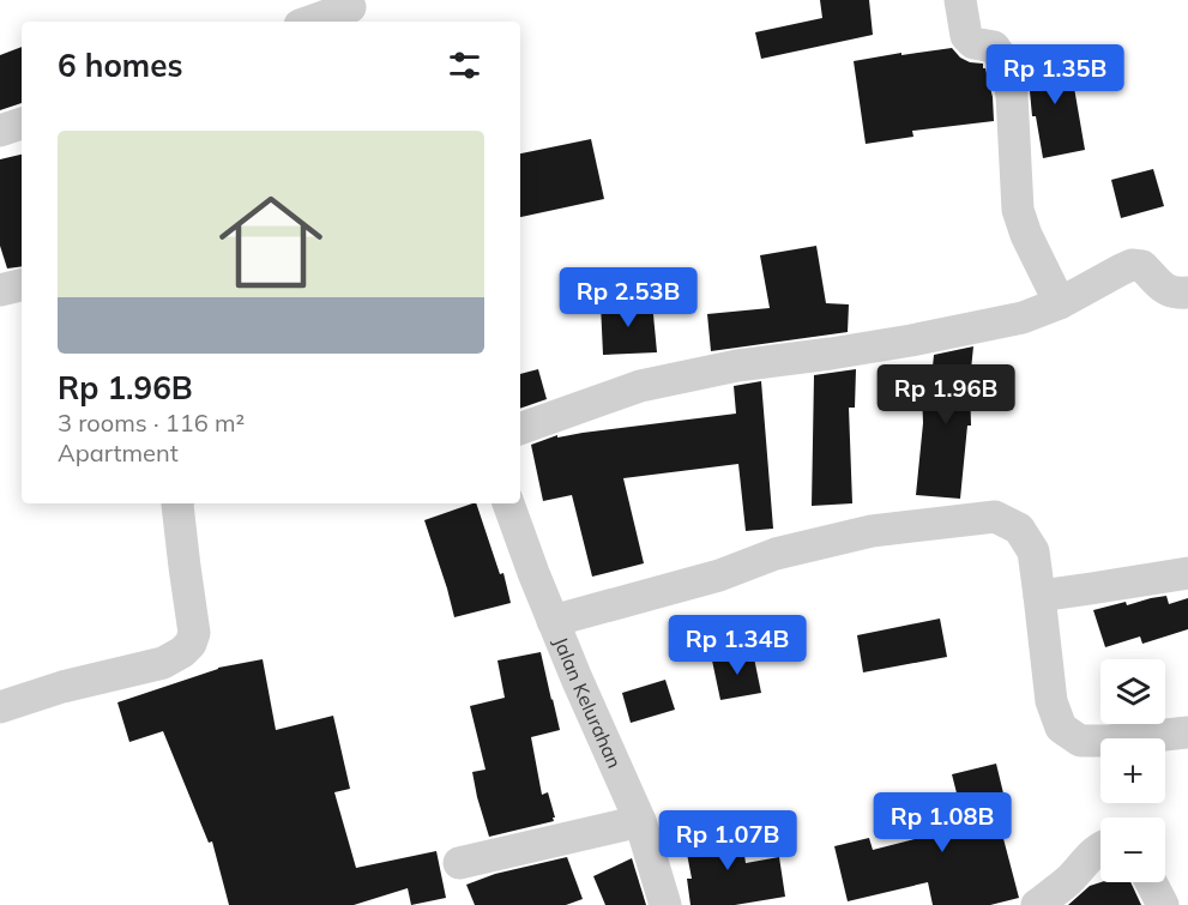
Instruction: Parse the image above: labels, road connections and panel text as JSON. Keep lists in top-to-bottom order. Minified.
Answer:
{"streets":{"street":["Jalan Kelurahan"]},"page":{"heading":"6 homes","price":["Rp 1.35B","Rp 2.53B","Rp 1.96B","Rp 1.34B","Rp 1.08B","Rp 1.07B"],"list":[{"name":"Rp 1.96B","note":"3 rooms · 116 m² · Apartment"}],"map_buttons":["+","−"]}}
